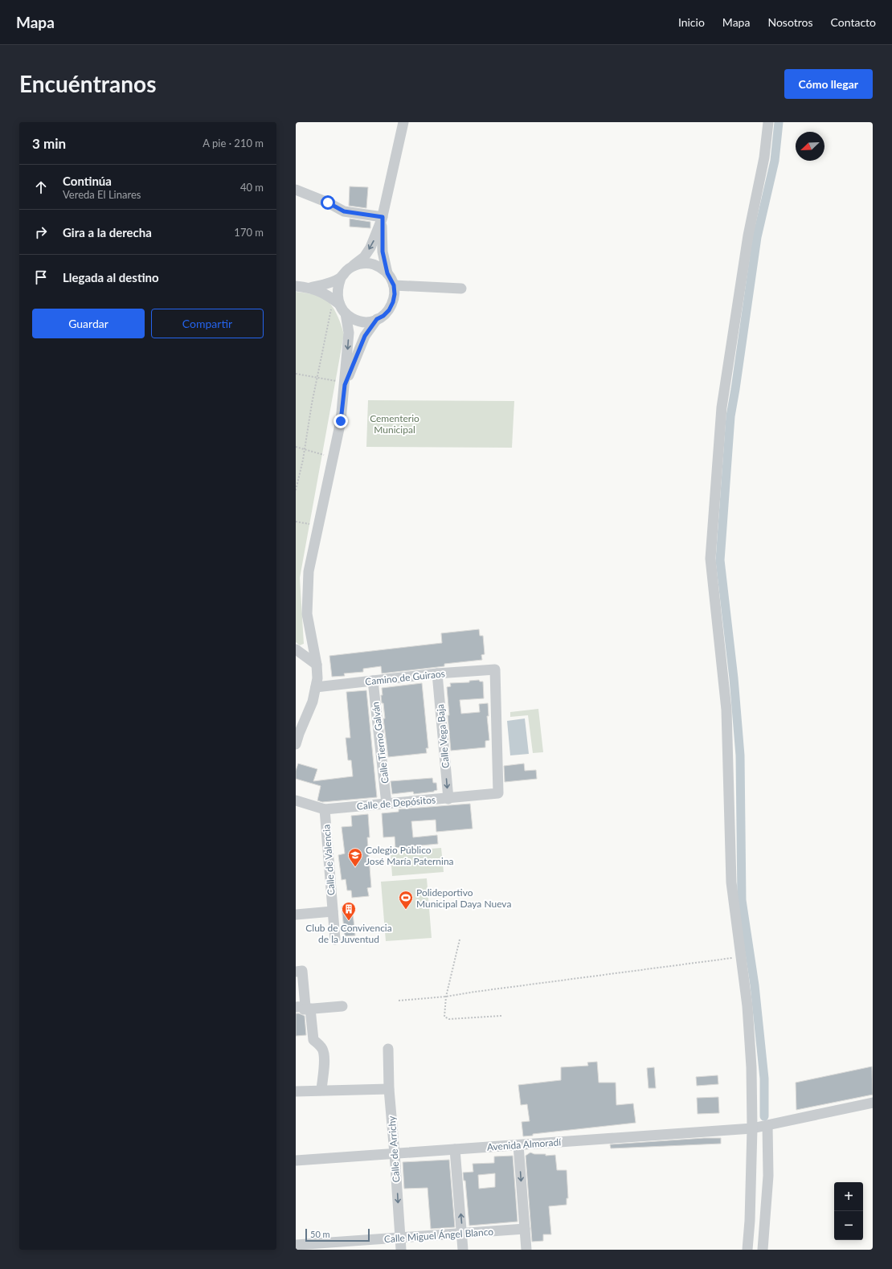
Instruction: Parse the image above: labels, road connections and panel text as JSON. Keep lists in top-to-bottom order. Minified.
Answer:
{"streets":{"street":["Camino de Guiraos","Calle Vega Baja","Calle Tierno Galván","Calle de Depósitos","Calle de Valencia","Avenida Almoradí","Calle de Arrichy","Calle Miguel Ángel Blanco"]},"crossings":[["Camino de Guiraos","Calle Vega Baja"],["Camino de Guiraos","Calle Tierno Galván"],["Camino de Guiraos","Calle de Depósitos"],["Calle Vega Baja","Calle de Depósitos"],["Calle Tierno Galván","Calle de Depósitos"],["Calle de Depósitos","Calle de Valencia"],["Avenida Almoradí","Calle de Arrichy"],["Calle de Arrichy","Calle Miguel Ángel Blanco"]],"one_way":["Calle Vega Baja"],"parks":["Cementerio Municipal"],"places":{"school or university":["Colegio Público José María Paternina"],"sports":["Polideportivo Municipal Daya Nueva"],"building":["Club de Convivencia de la Juventud"]},"scale_bar":"50 m","north":"bottom left","page":{"header":"Mapa","nav":["Inicio","Mapa","Nosotros","Contacto"],"buttons":["Cómo llegar",["Guardar","Compartir"]],"title":"Encuéntranos","heading":["3 min","A pie · 210 m"],"list":[["Continúa","Vereda El Linares","40 m"],["Gira a la derecha","170 m"],"Llegada al destino"],"map_buttons":["+","−"],"scale":"50 m"}}
